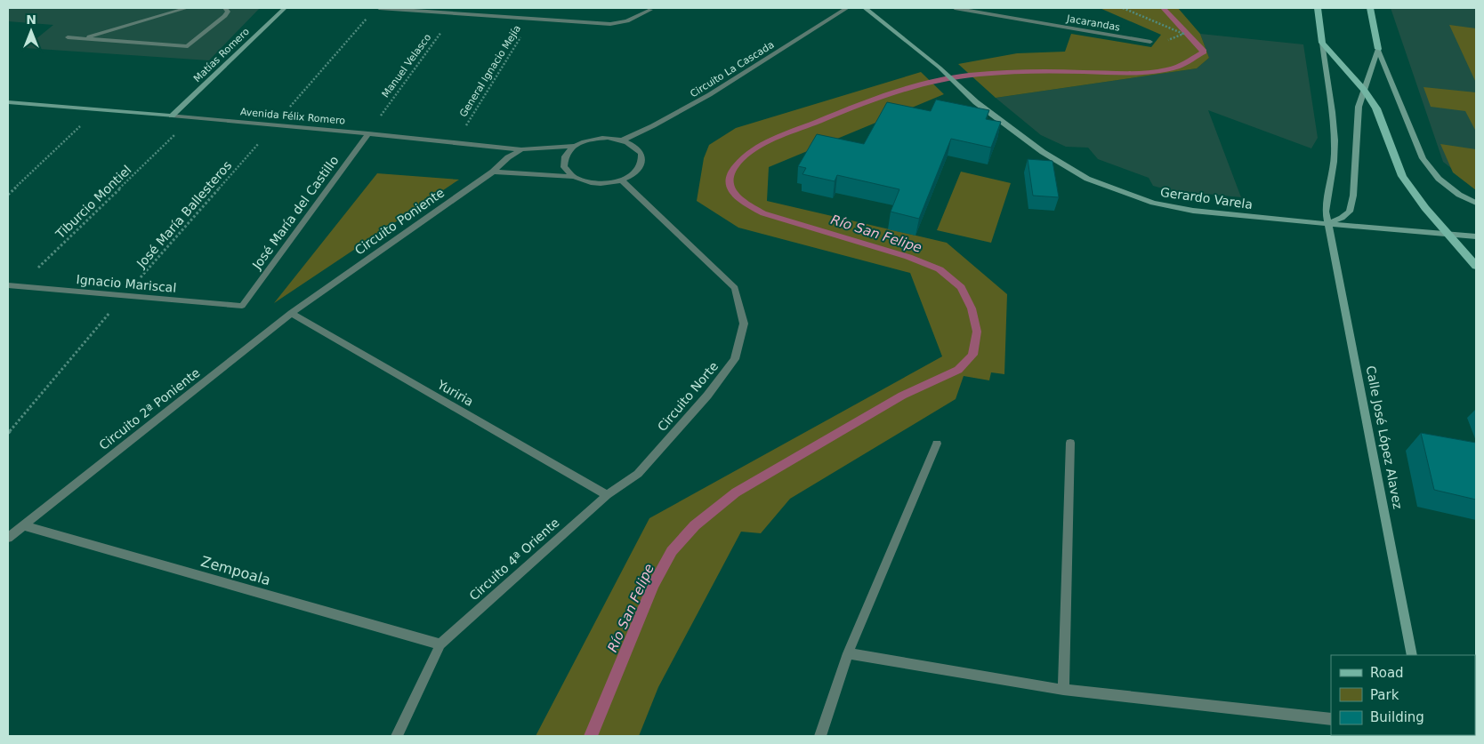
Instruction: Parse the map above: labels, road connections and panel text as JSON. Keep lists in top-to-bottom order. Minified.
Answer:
{"streets":{"main road":["Matías Romero","Avenida Félix Romero","Gerardo Varela","Calle José López Alavez"],"street":["Jacarandas","Circuito La Cascada","José María del Castillo","Circuito Poniente","Ignacio Mariscal","Yuriria","Circuito Norte","Circuito 2ª Poniente","Circuito 4ª Oriente","Zempoala"],"path":["Manuel Velasco","General Ignacio Mejía","Tiburcio Montiel","José María Ballesteros"]},"crossings":[["Matías Romero","Avenida Félix Romero"],["Manuel Velasco","Avenida Félix Romero"],["Manuel Velasco","José María del Castillo"],["Circuito La Cascada","Avenida Félix Romero"],["Circuito La Cascada","Circuito Norte"],["General Ignacio Mejía","Avenida Félix Romero"],["Avenida Félix Romero","Tiburcio Montiel"],["Avenida Félix Romero","José María del Castillo"],["Avenida Félix Romero","José María Ballesteros"],["Avenida Félix Romero","Circuito Poniente"],["Avenida Félix Romero","Circuito Norte"],["Gerardo Varela","Calle José López Alavez"],["Tiburcio Montiel","Ignacio Mariscal"],["José María del Castillo","Ignacio Mariscal"],["José María Ballesteros","Ignacio Mariscal"],["Circuito Poniente","Yuriria"],["Circuito Poniente","Circuito 2ª Poniente"],["Yuriria","Circuito Norte"],["Yuriria","Circuito 2ª Poniente"],["Yuriria","Circuito 4ª Oriente"],["Circuito Norte","Circuito 4ª Oriente"],["Circuito 2ª Poniente","Zempoala"],["Circuito 4ª Oriente","Zempoala"]],"water":["Río San Felipe"],"legend":["Road","Park","Building"],"north":"top"}
